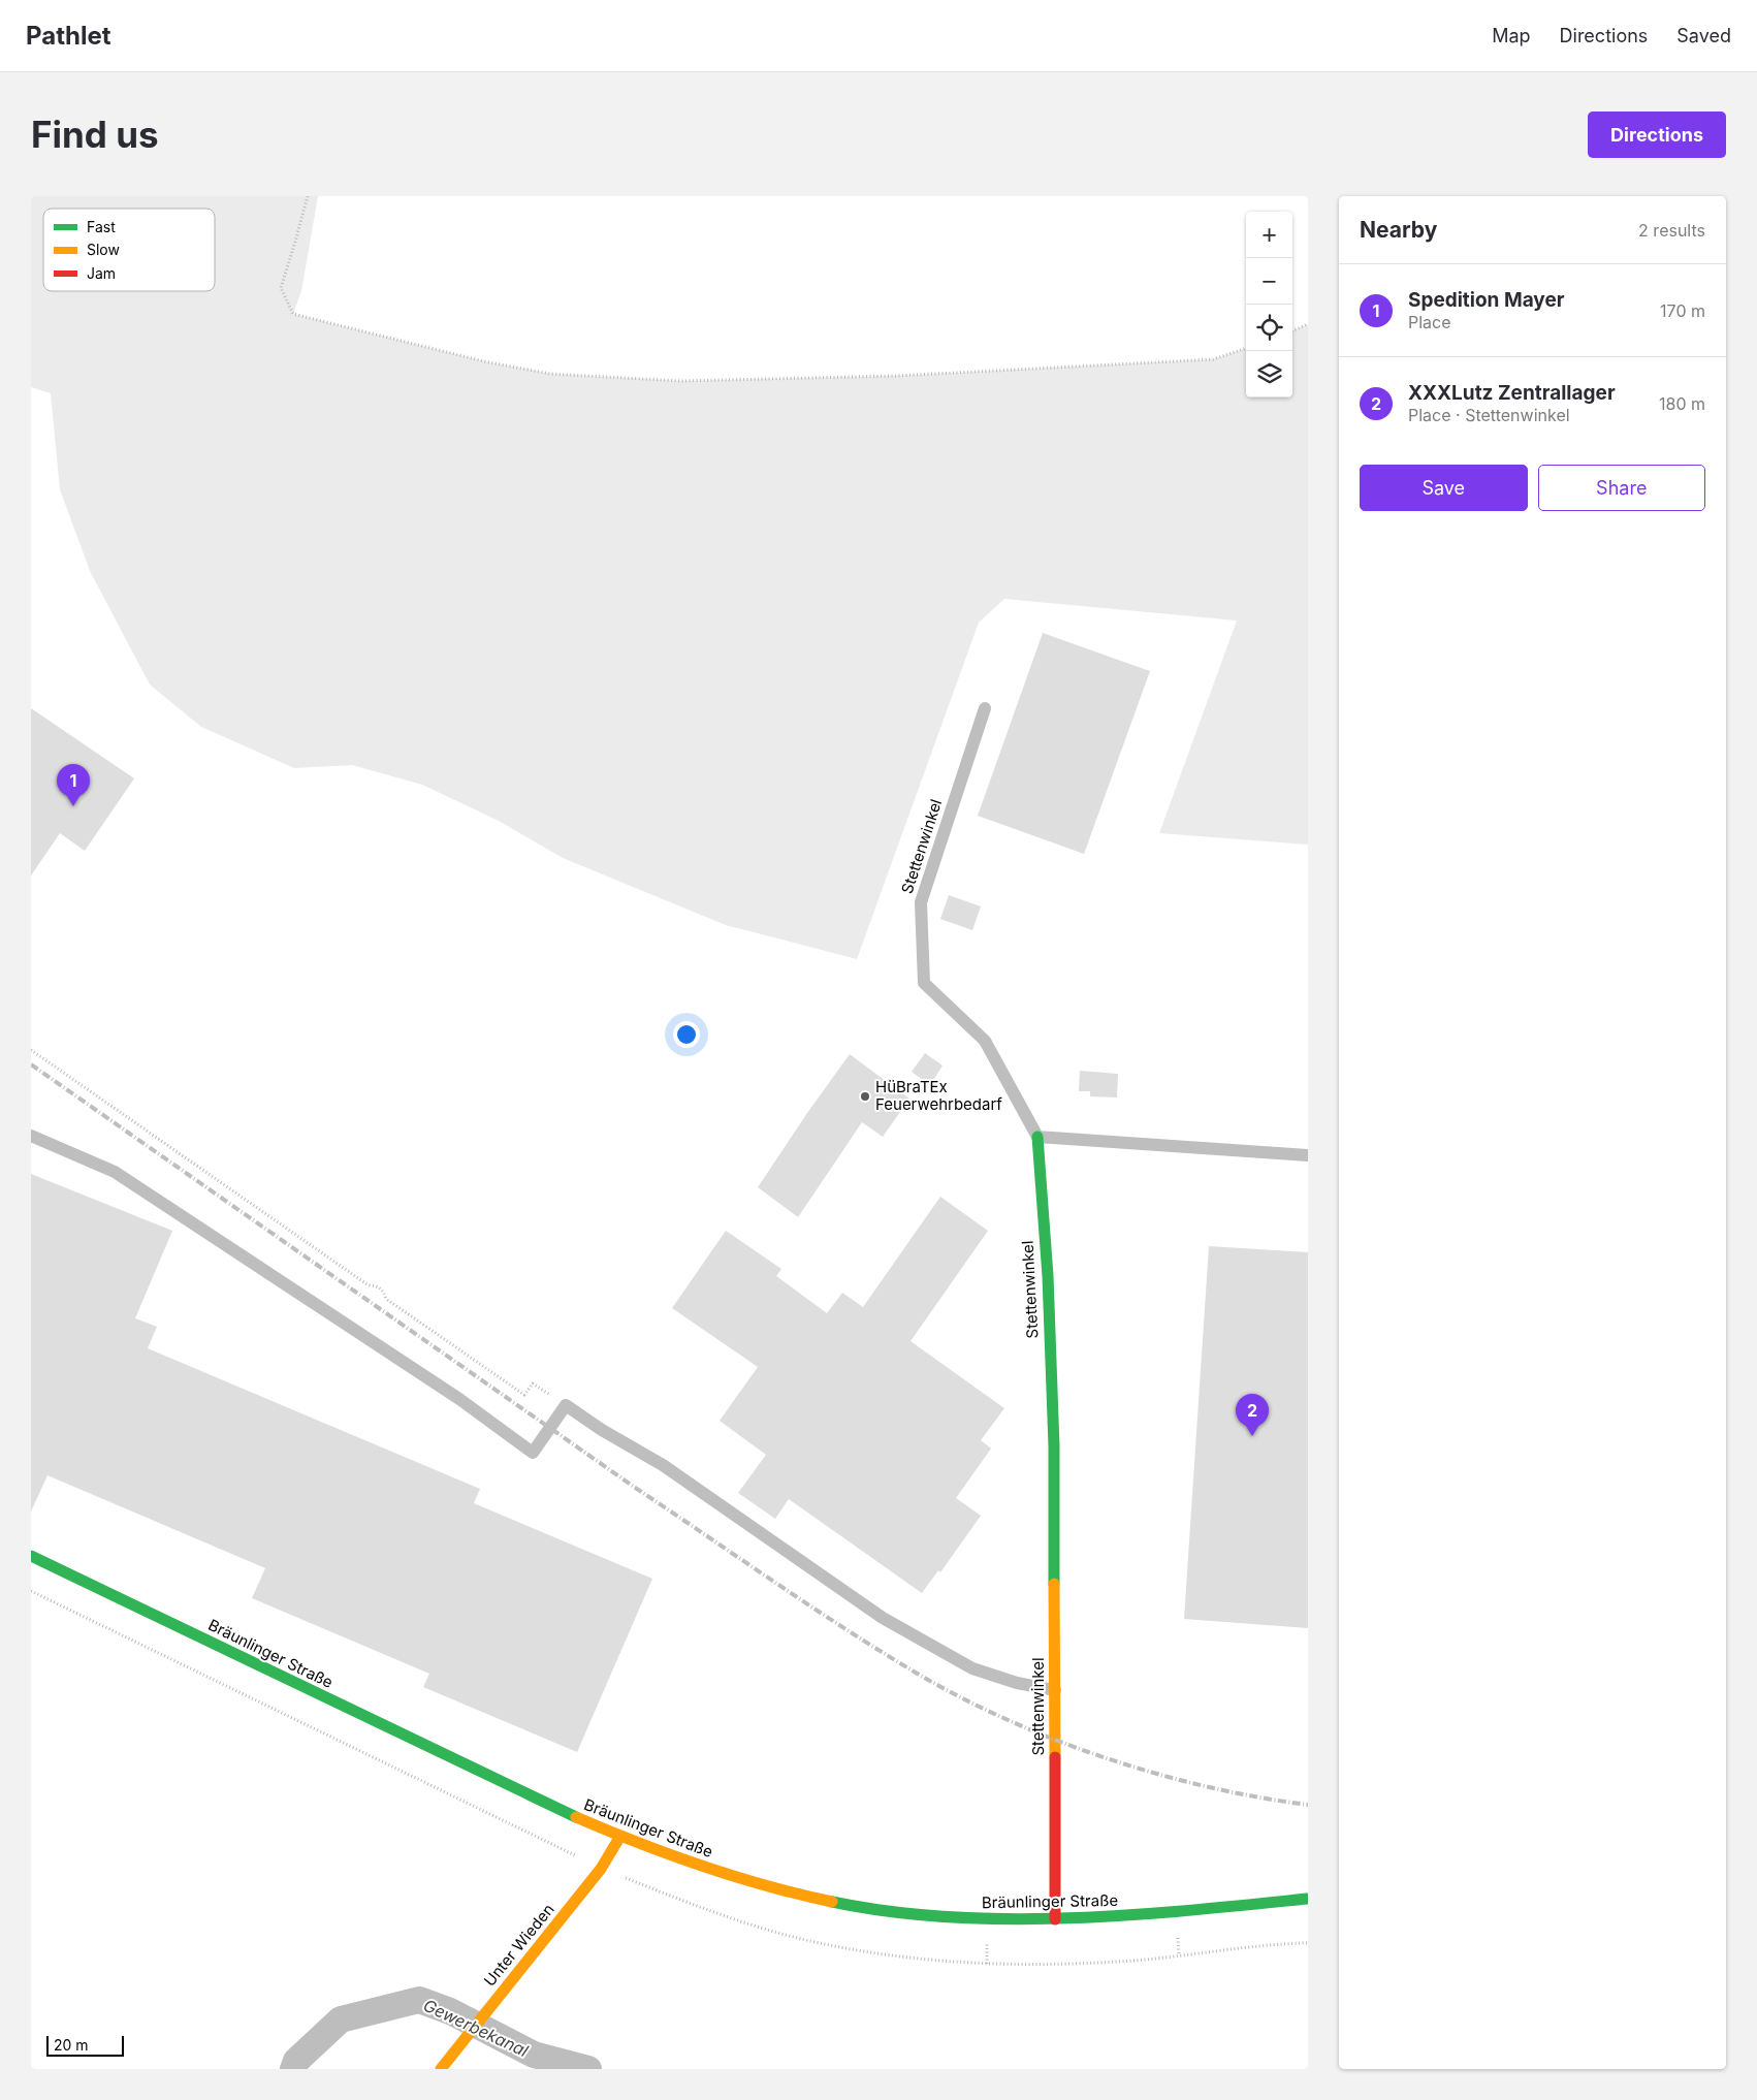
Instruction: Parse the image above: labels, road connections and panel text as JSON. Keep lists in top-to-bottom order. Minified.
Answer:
{"streets":{"main road":["Stettenwinkel","Bräunlinger Straße","Unter Wieden"]},"crossings":[["Stettenwinkel","Bräunlinger Straße"],["Bräunlinger Straße","Unter Wieden"]],"water":["Gewerbekanal"],"places":["HüBraTEx Feuerwehrbedarf"],"legend":["Fast","Slow","Jam"],"scale_bar":"20 m","page":{"header":"Pathlet","nav":["Map","Directions","Saved"],"buttons":["Directions",["Save","Share"]],"title":"Find us","heading":["Nearby","2 results"],"map_buttons":["+","−"],"list":[{"mark":"1","name":"Spedition Mayer","note":"Place","value":"170 m"},{"mark":"2","name":"XXXLutz Zentrallager","note":"Place · Stettenwinkel","value":"180 m"}],"pins":["1","2"],"scale":"20 m"}}
